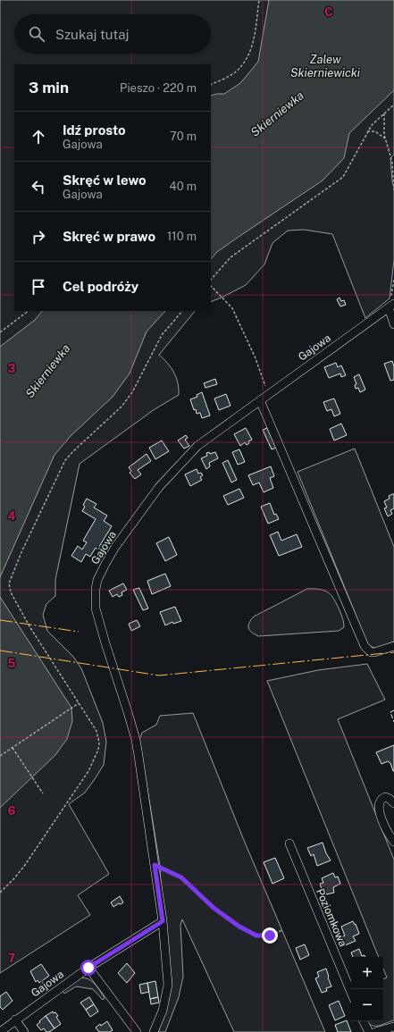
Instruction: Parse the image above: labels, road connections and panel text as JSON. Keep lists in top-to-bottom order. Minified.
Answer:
{"streets":{"street":["Gajowa","Poziomkowa"]},"water":["Zalew Skierniewicki","Skierniewka"],"page":{"search":"Szukaj tutaj","heading":["3 min","Pieszo · 220 m"],"list":[["Idź prosto","Gajowa","70 m"],["Skręć w lewo","Gajowa","40 m"],["Skręć w prawo","110 m"],"Cel podróży"],"map_buttons":["+","−"]},"grid":{"columns":["C"],"rows":["3","4","5","6","7"]}}
